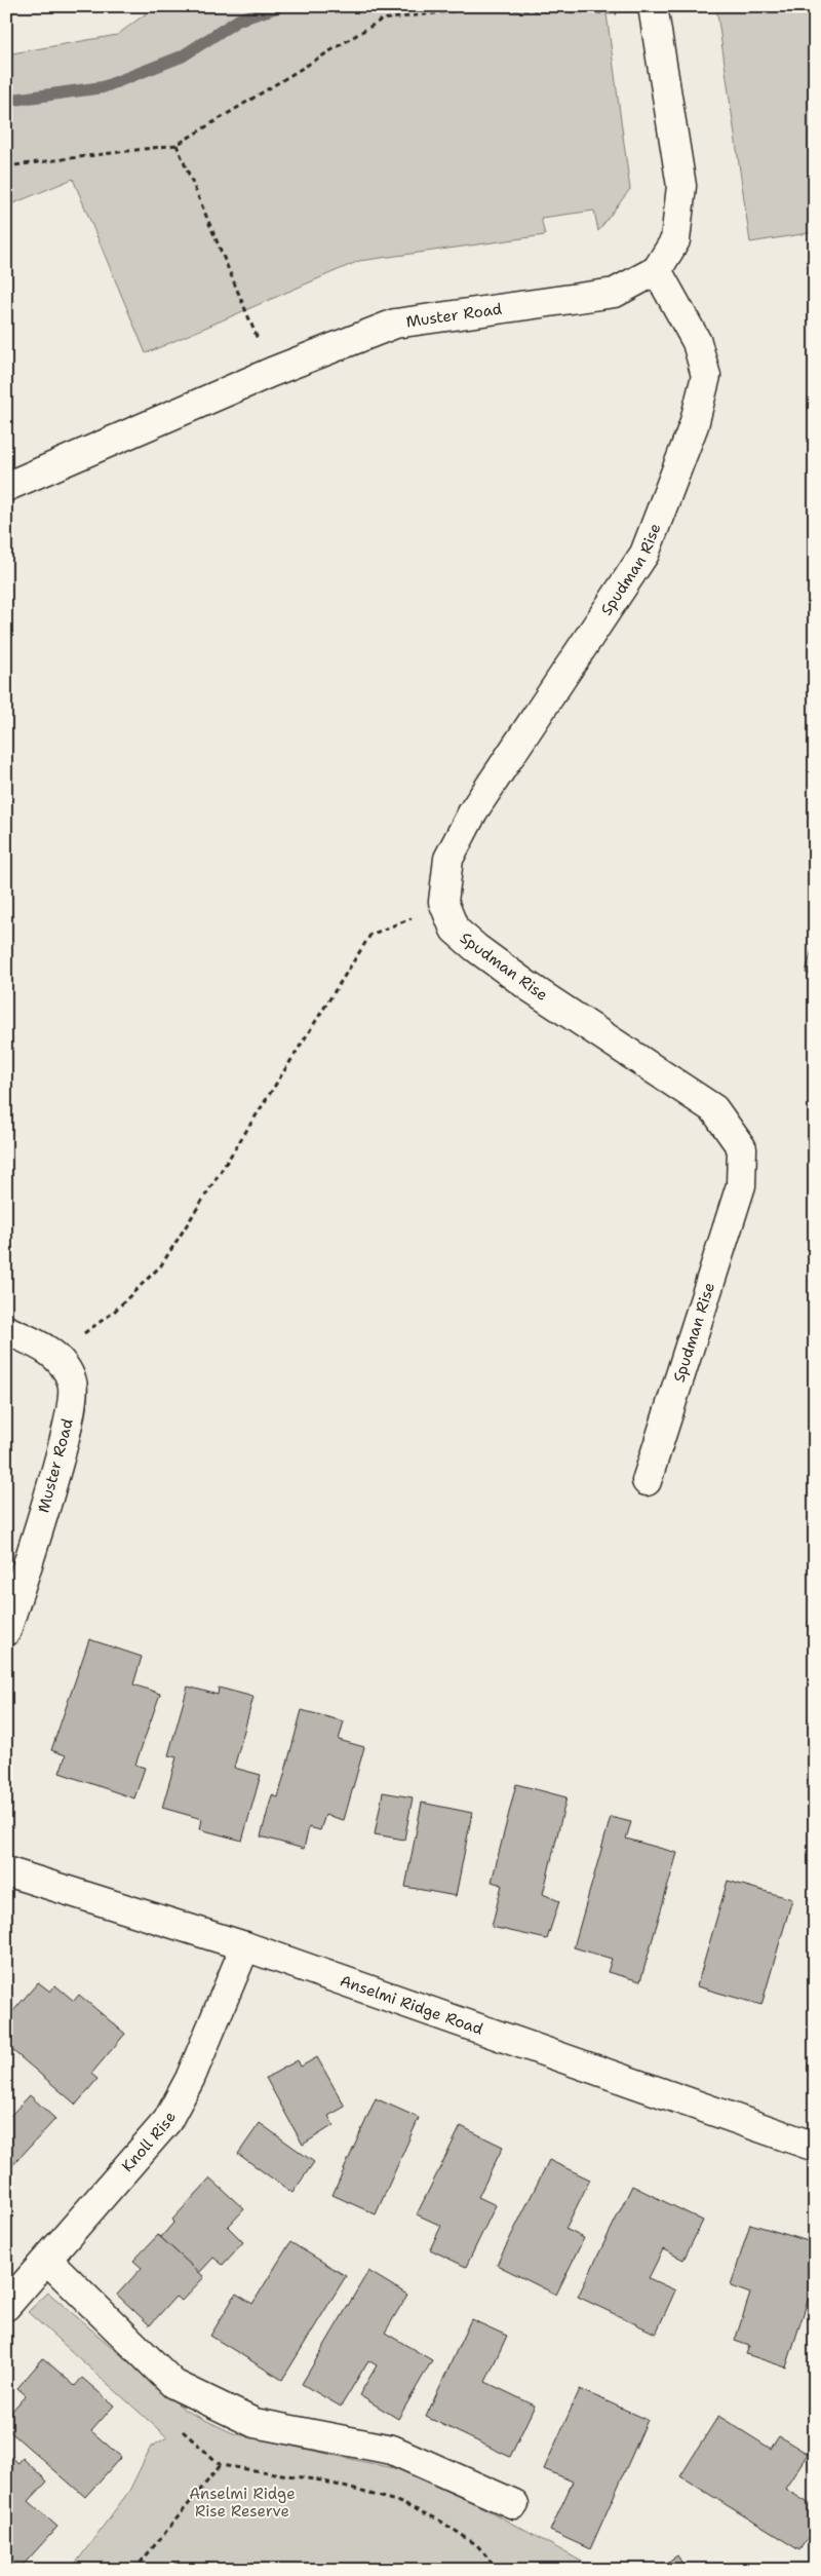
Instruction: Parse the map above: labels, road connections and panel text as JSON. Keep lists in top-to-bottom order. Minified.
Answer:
{"streets":{"street":["Muster Road","Spudman Rise","Anselmi Ridge Road","Knoll Rise"]},"crossings":[["Muster Road","Spudman Rise"],["Anselmi Ridge Road","Knoll Rise"]],"parks":["Anselmi Ridge Rise Reserve"]}
